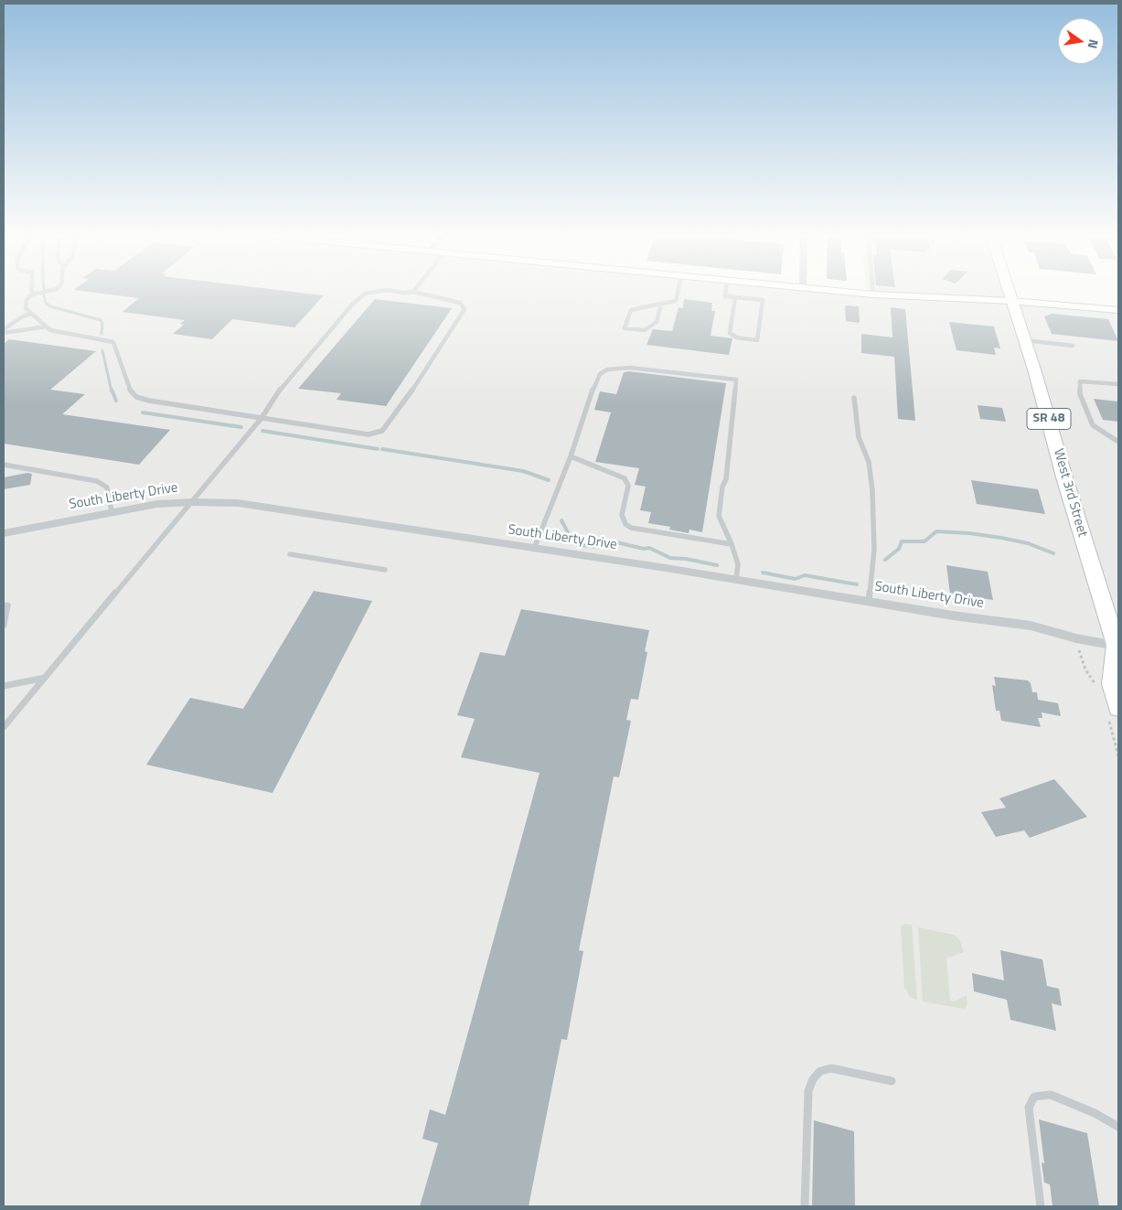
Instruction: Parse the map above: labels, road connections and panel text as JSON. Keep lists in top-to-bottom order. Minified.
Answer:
{"streets":{"main road":["SR 48","West 3rd Street"],"street":["South Liberty Drive"]},"crossings":[["West 3rd Street","South Liberty Drive"]],"north":"right"}
